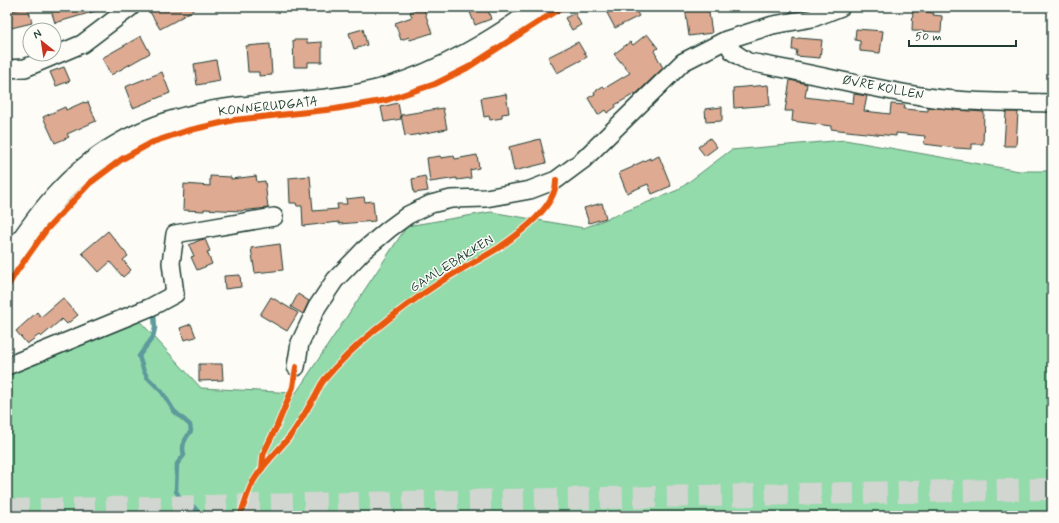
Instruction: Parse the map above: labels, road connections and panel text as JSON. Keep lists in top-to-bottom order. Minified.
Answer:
{"streets":{"main road":["KONNERUDGATA"],"street":["ØVRE KOLLEN"],"cycle path":["GAMLEBAKKEN"]},"scale_bar":"50 m","north":"top left"}
